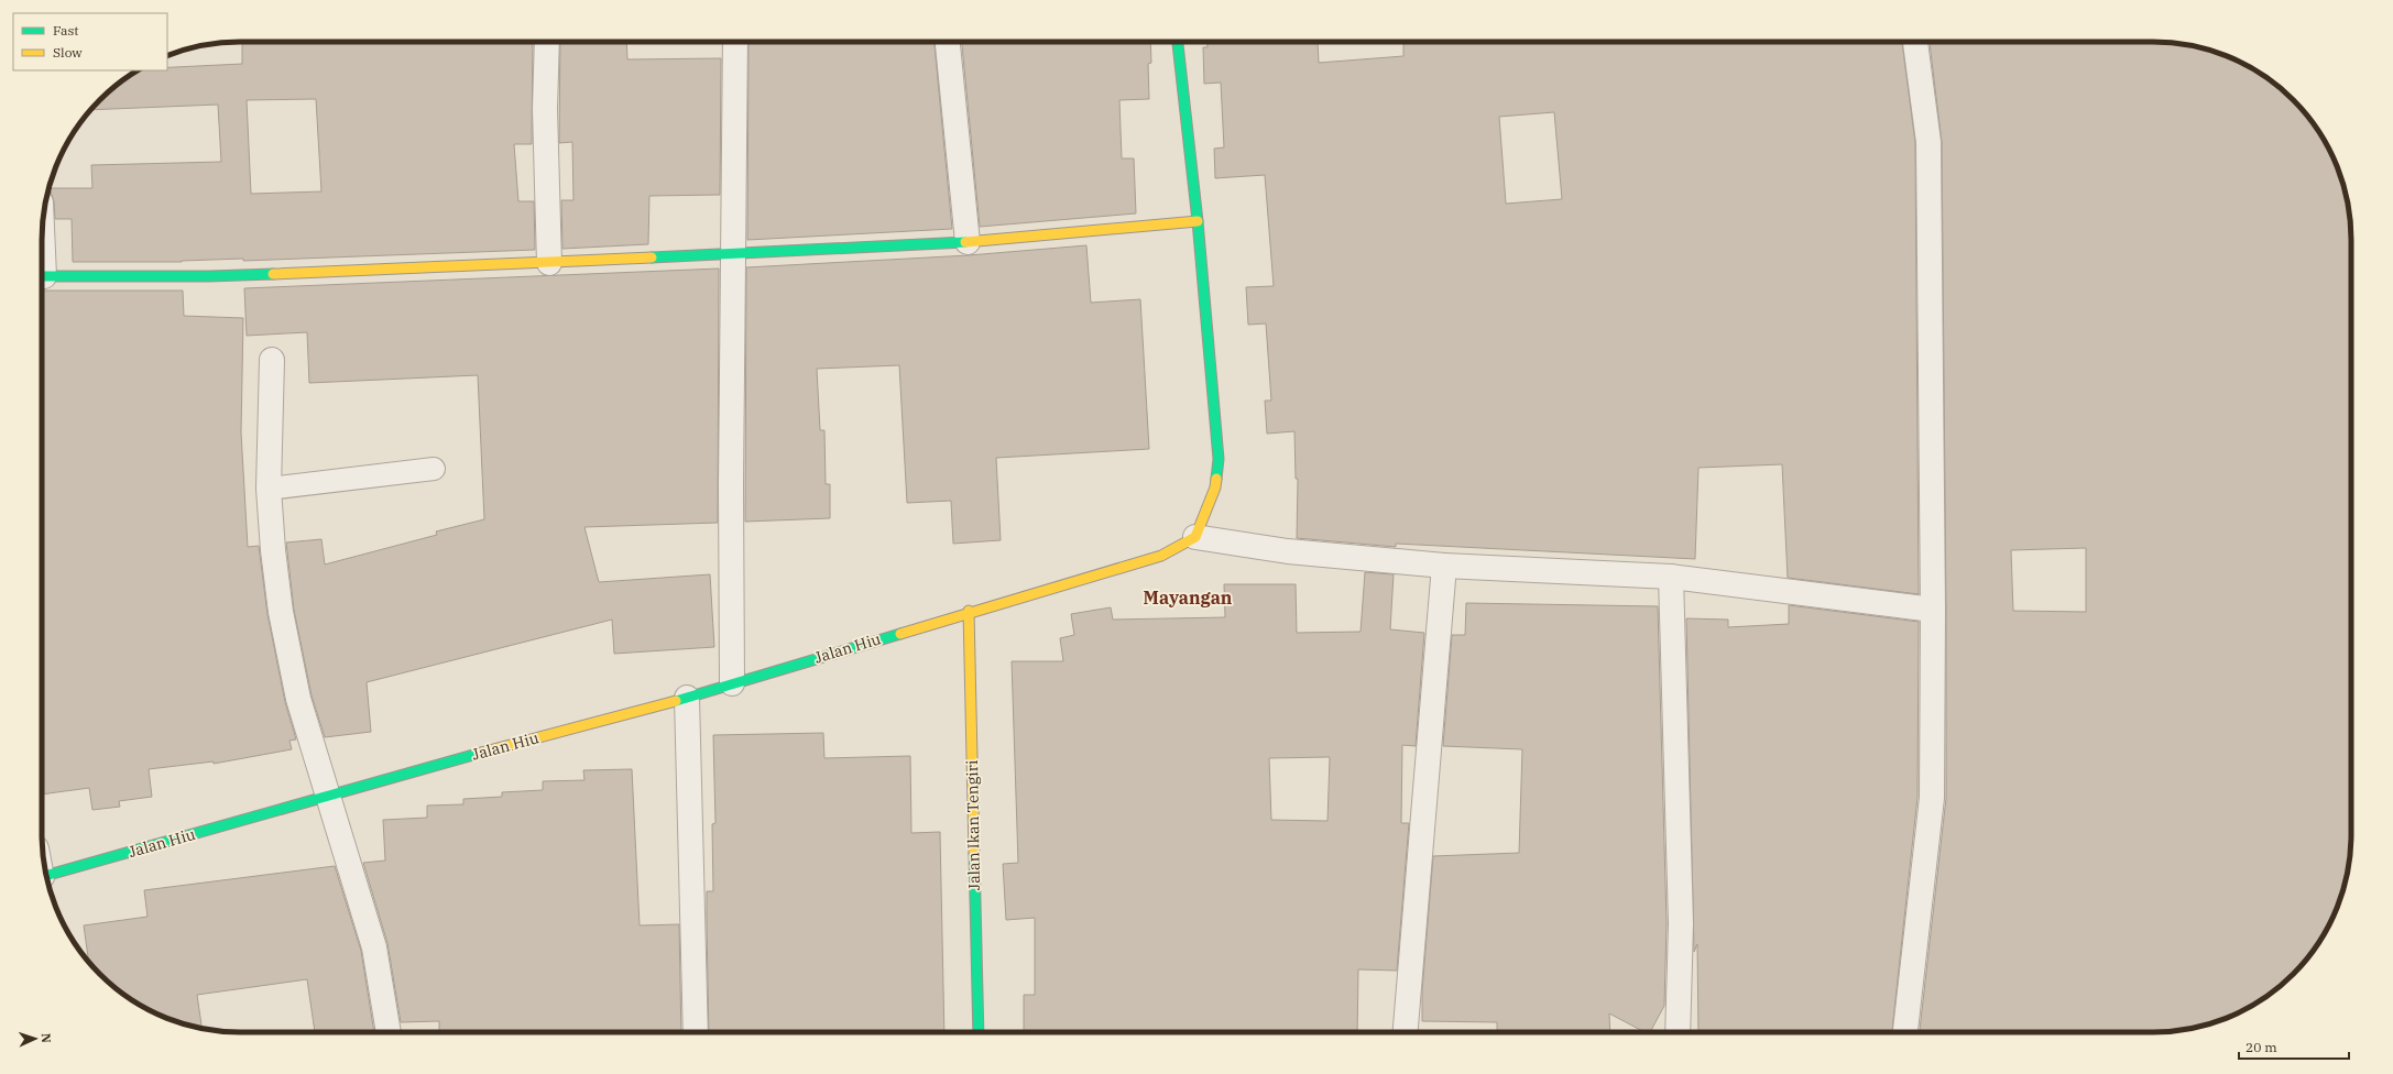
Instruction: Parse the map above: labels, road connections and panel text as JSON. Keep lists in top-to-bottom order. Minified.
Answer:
{"streets":{"street":["Jalan Hiu","Jalan Ikan Tengiri"]},"crossings":[["Jalan Hiu","Jalan Ikan Tengiri"]],"districts":["Mayangan"],"legend":["Fast","Slow"],"scale_bar":"20 m","north":"right"}
